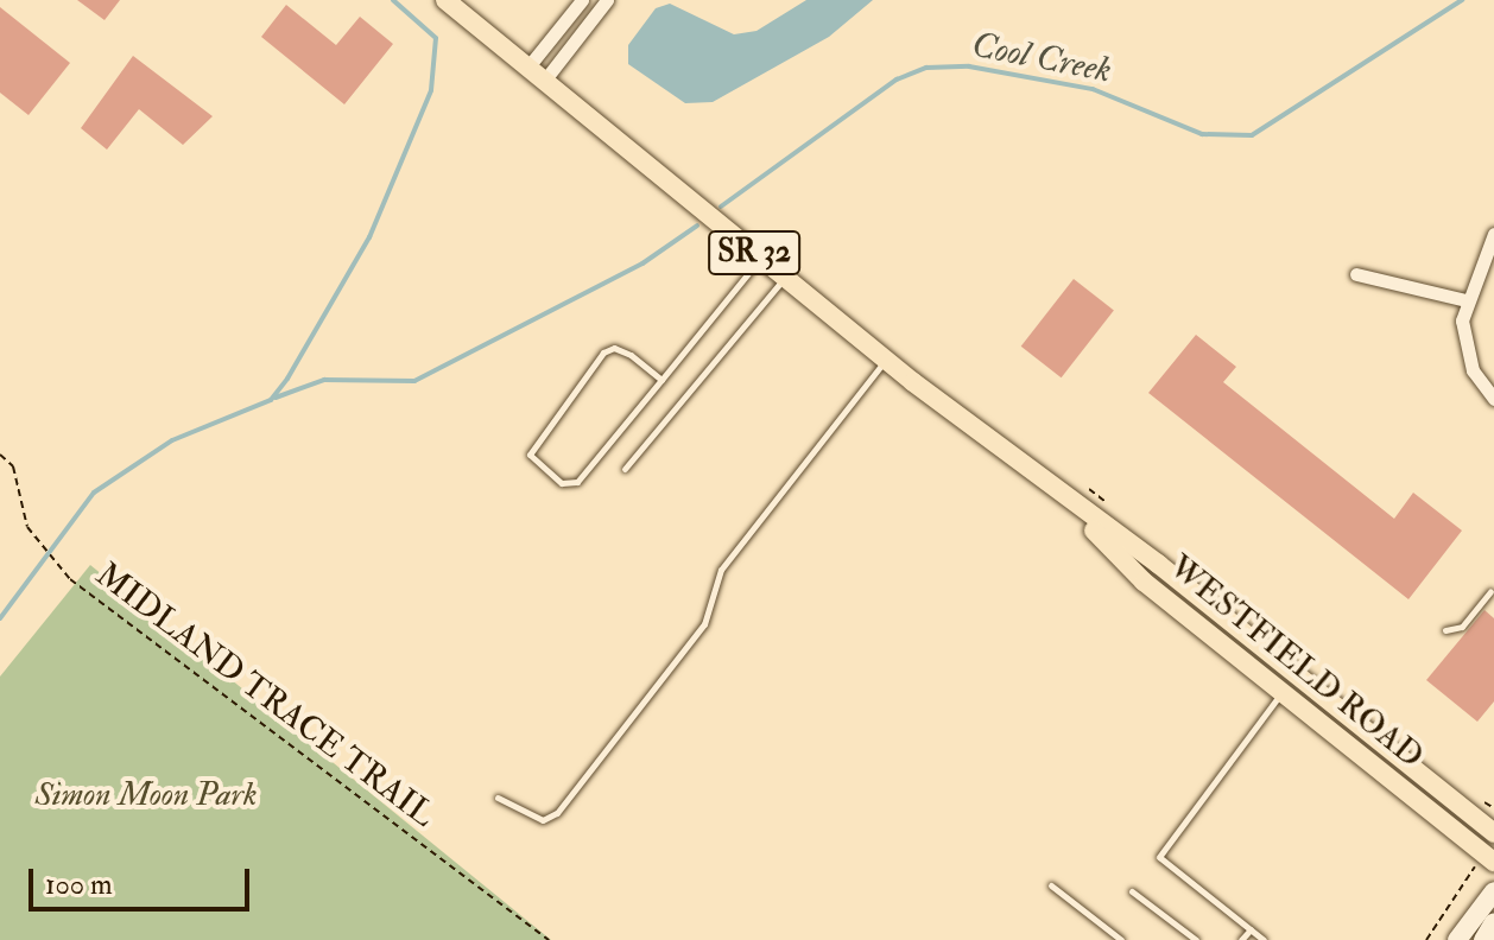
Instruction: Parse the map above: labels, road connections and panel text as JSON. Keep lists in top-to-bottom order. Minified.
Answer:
{"streets":{"main road":["SR 32","WESTFIELD ROAD"],"path":["MIDLAND TRACE TRAIL"]},"water":["Cool Creek"],"parks":["Simon Moon Park"],"scale_bar":"100 m"}
